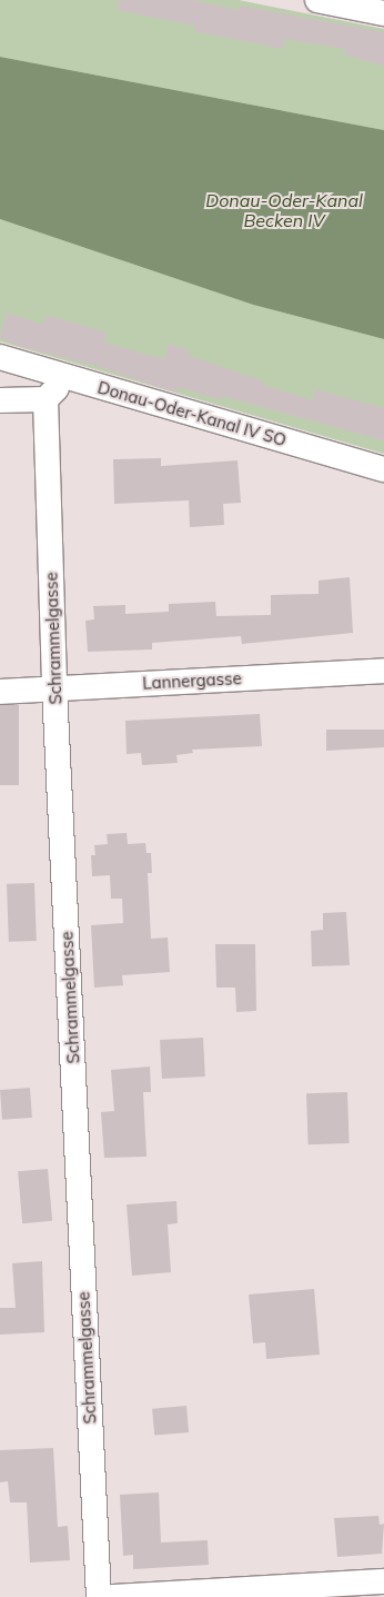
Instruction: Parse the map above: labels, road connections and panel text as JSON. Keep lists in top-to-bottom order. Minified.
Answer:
{"streets":{"street":["Donau-Oder-Kanal IV SO","Schrammelgasse","Lannergasse"]},"crossings":[["Schrammelgasse","Lannergasse"]],"water":["Donau-Oder-Kanal Becken IV"]}
